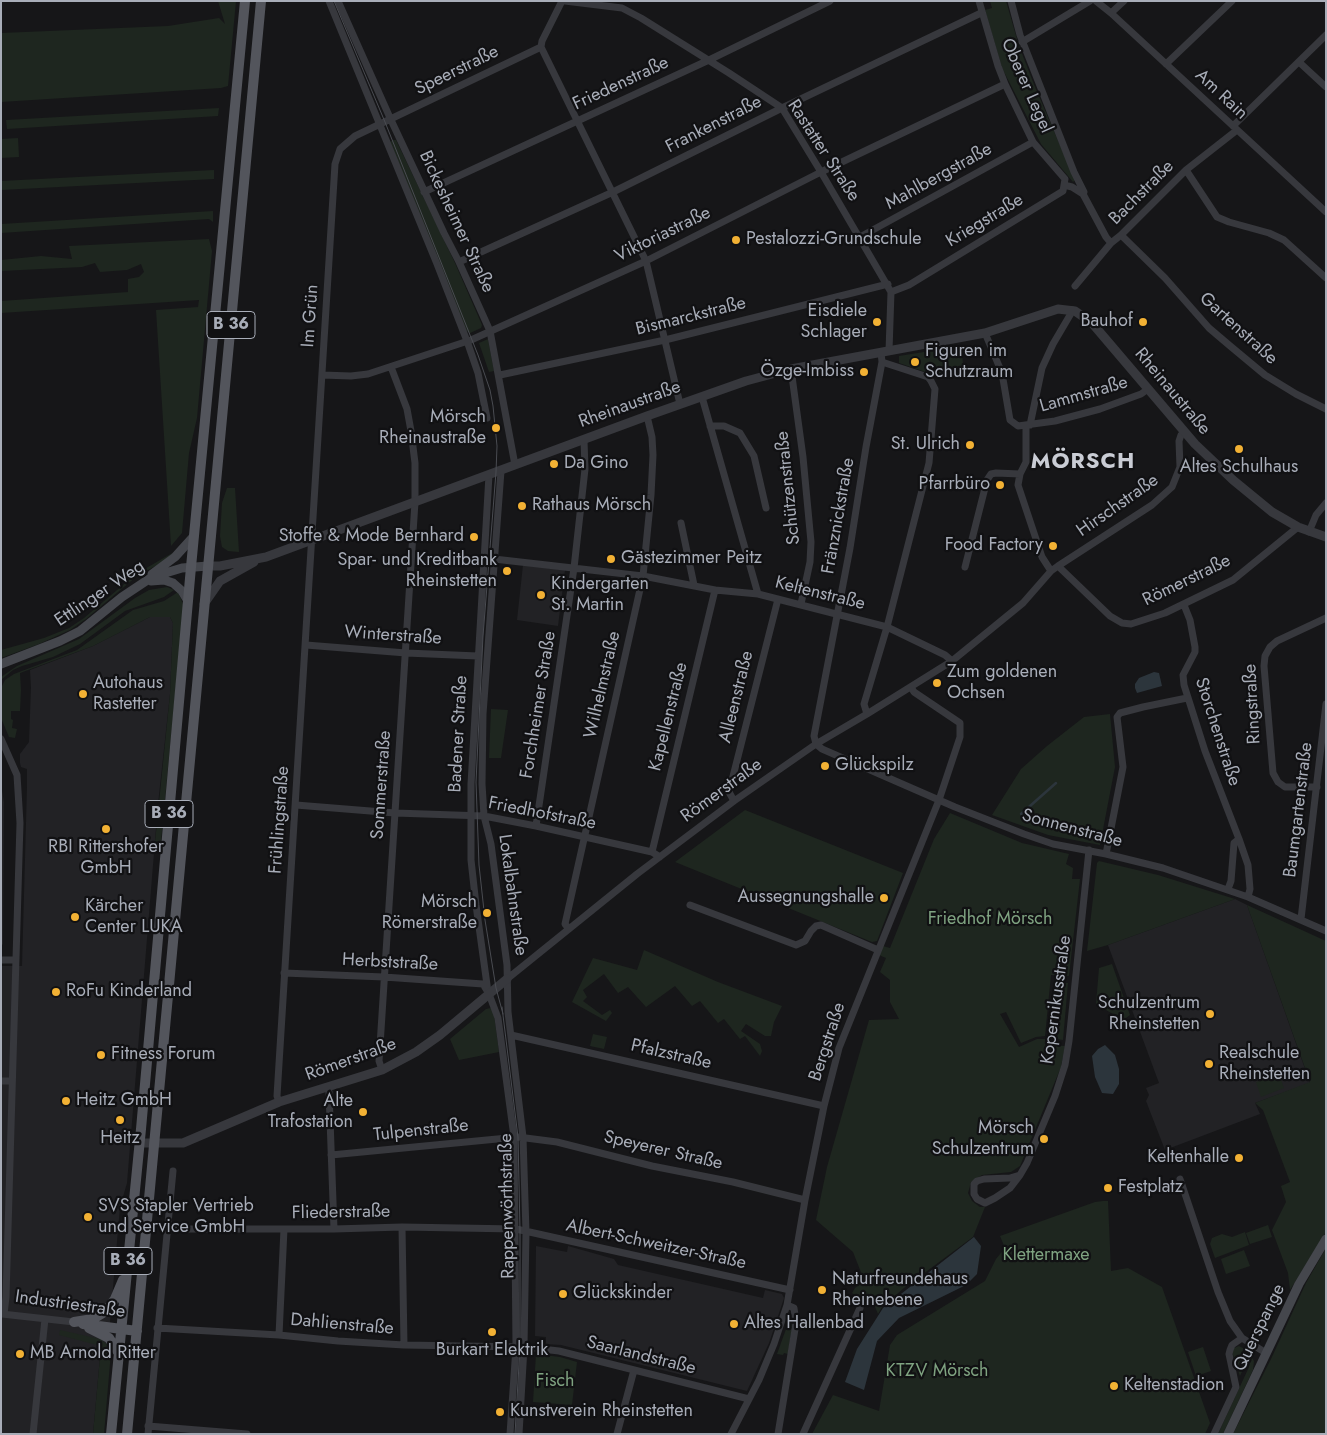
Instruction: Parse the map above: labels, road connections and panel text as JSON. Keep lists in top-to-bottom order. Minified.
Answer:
{"streets":{"main road":["B 36","Ettlinger Weg","Industriestraße","Querspange"],"street":["Speerstraße","Friedenstraße","Oberer Legel","Am Rain","Frankenstraße","Rastatter Straße","Mahlbergstraße","Bachstraße","Kriegstraße","Bickesheimer Straße","Viktoriastraße","Im Grün","Bismarckstraße","Gartenstraße","Rheinaustraße","Lammstraße","Schützenstraße","Hirschstraße","Fränznickstraße","Römerstraße","Keltenstraße","Winterstraße","Wilhelmstraße","Alleenstraße","Ringstraße","Forchheimer Straße","Kapellenstraße","Storchenstraße","Badener Straße","Sommerstraße","Baumgartenstraße","Friedhofstraße","Frühlingstraße","Sonnenstraße","Lokalbahnstraße","Herbststraße","Kopernikusstraße","Bergstraße","Pfalzstraße","Tulpenstraße","Speyerer Straße","Rappenwörthstraße","Fliederstraße","Albert-Schweitzer-Straße","Dahlienstraße","Saarlandstraße"]},"crossings":[["Speerstraße","Bickesheimer Straße"],["Speerstraße","Im Grün"],["Friedenstraße","Rastatter Straße"],["Friedenstraße","Bickesheimer Straße"],["Oberer Legel","Frankenstraße"],["Oberer Legel","Mahlbergstraße"],["Oberer Legel","Kriegstraße"],["Oberer Legel","Viktoriastraße"],["Am Rain","Bachstraße"],["Frankenstraße","Rastatter Straße"],["Frankenstraße","Bickesheimer Straße"],["Rastatter Straße","Mahlbergstraße"],["Rastatter Straße","Kriegstraße"],["Rastatter Straße","Viktoriastraße"],["Rastatter Straße","Bismarckstraße"],["Rastatter Straße","Rheinaustraße"],["Rastatter Straße","Fränznickstraße"],["Bachstraße","Gartenstraße"],["Bickesheimer Straße","Viktoriastraße"],["Bickesheimer Straße","Im Grün"],["Bickesheimer Straße","Bismarckstraße"],["Bickesheimer Straße","Rheinaustraße"],["Viktoriastraße","Im Grün"],["Viktoriastraße","Sommerstraße"],["Im Grün","Rheinaustraße"],["Im Grün","Frühlingstraße"],["B 36","Rheinaustraße"],["B 36","Römerstraße"],["B 36","Ettlinger Weg"],["B 36","Industriestraße"],["Rheinaustraße","Lammstraße"],["Rheinaustraße","Schützenstraße"],["Rheinaustraße","Hirschstraße"],["Rheinaustraße","Fränznickstraße"],["Rheinaustraße","Römerstraße"],["Rheinaustraße","Ettlinger Weg"],["Rheinaustraße","Wilhelmstraße"],["Rheinaustraße","Forchheimer Straße"],["Rheinaustraße","Badener Straße"],["Rheinaustraße","Sommerstraße"],["Rheinaustraße","Frühlingstraße"],["Schützenstraße","Keltenstraße"],["Hirschstraße","Römerstraße"],["Fränznickstraße","Römerstraße"],["Fränznickstraße","Keltenstraße"],["Fränznickstraße","Sonnenstraße"],["Römerstraße","Keltenstraße"],["Römerstraße","Wilhelmstraße"],["Römerstraße","Alleenstraße"],["Römerstraße","Storchenstraße"],["Römerstraße","Badener Straße"],["Römerstraße","Sommerstraße"],["Römerstraße","Friedhofstraße"],["Römerstraße","Frühlingstraße"],["Römerstraße","Sonnenstraße"],["Römerstraße","Lokalbahnstraße"],["Römerstraße","Herbststraße"],["Römerstraße","Bergstraße"],["Römerstraße","Rappenwörthstraße"],["Keltenstraße","Wilhelmstraße"],["Keltenstraße","Alleenstraße"],["Keltenstraße","Forchheimer Straße"],["Keltenstraße","Kapellenstraße"],["Keltenstraße","Badener Straße"],["Winterstraße","Badener Straße"],["Winterstraße","Sommerstraße"],["Winterstraße","Frühlingstraße"],["Wilhelmstraße","Friedhofstraße"],["Ringstraße","Baumgartenstraße"],["Forchheimer Straße","Friedhofstraße"],["Kapellenstraße","Friedhofstraße"],["Storchenstraße","Sonnenstraße"],["Badener Straße","Friedhofstraße"],["Badener Straße","Lokalbahnstraße"],["Badener Straße","Herbststraße"],["Badener Straße","Rappenwörthstraße"],["Sommerstraße","Friedhofstraße"],["Sommerstraße","Herbststraße"],["Baumgartenstraße","Sonnenstraße"],["Friedhofstraße","Frühlingstraße"],["Friedhofstraße","Lokalbahnstraße"],["Frühlingstraße","Herbststraße"],["Sonnenstraße","Kopernikusstraße"],["Sonnenstraße","Bergstraße"],["Lokalbahnstraße","Rappenwörthstraße"],["Herbststraße","Rappenwörthstraße"],["Bergstraße","Pfalzstraße"],["Bergstraße","Speyerer Straße"],["Bergstraße","Albert-Schweitzer-Straße"],["Bergstraße","Saarlandstraße"],["Pfalzstraße","Rappenwörthstraße"],["Tulpenstraße","Speyerer Straße"],["Tulpenstraße","Rappenwörthstraße"],["Speyerer Straße","Rappenwörthstraße"],["Rappenwörthstraße","Fliederstraße"],["Rappenwörthstraße","Albert-Schweitzer-Straße"],["Rappenwörthstraße","Dahlienstraße"],["Rappenwörthstraße","Saarlandstraße"],["Fliederstraße","Albert-Schweitzer-Straße"],["Dahlienstraße","Saarlandstraße"]],"districts":["MÖRSCH"],"parks":["Friedhof Mörsch","Klettermaxe","KTZV Mörsch","Fisch"],"places":["Pestalozzi-Grundschule","Eisdiele Schlager","Bauhof","Figuren im Schutzraum","Özge-Imbiss","Mörsch Rheinaustraße","St. Ulrich","Altes Schulhaus","Da Gino","Pfarrbüro","Rathaus Mörsch","Stoffe & Mode Bernhard","Food Factory","Gästezimmer Peitz","Spar- und Kreditbank Rheinstetten","Kindergarten St. Martin","Zum goldenen Ochsen","Autohaus Rastetter","Glückspilz","RBI Rittershofer GmbH","Aussegnungshalle","Mörsch Römerstraße","Kärcher Center LUKA","RoFu Kinderland","Schulzentrum Rheinstetten","Fitness Forum","Realschule Rheinstetten","Heitz GmbH","Alte Trafostation","Heitz","Mörsch Schulzentrum","Keltenhalle","Festplatz","SVS Stapler Vertrieb und Service GmbH","Naturfreundehaus Rheinebene","Glückskinder","Altes Hallenbad","Burkart Elektrik","MB Arnold Ritter","Keltenstadion","Kunstverein Rheinstetten"]}
